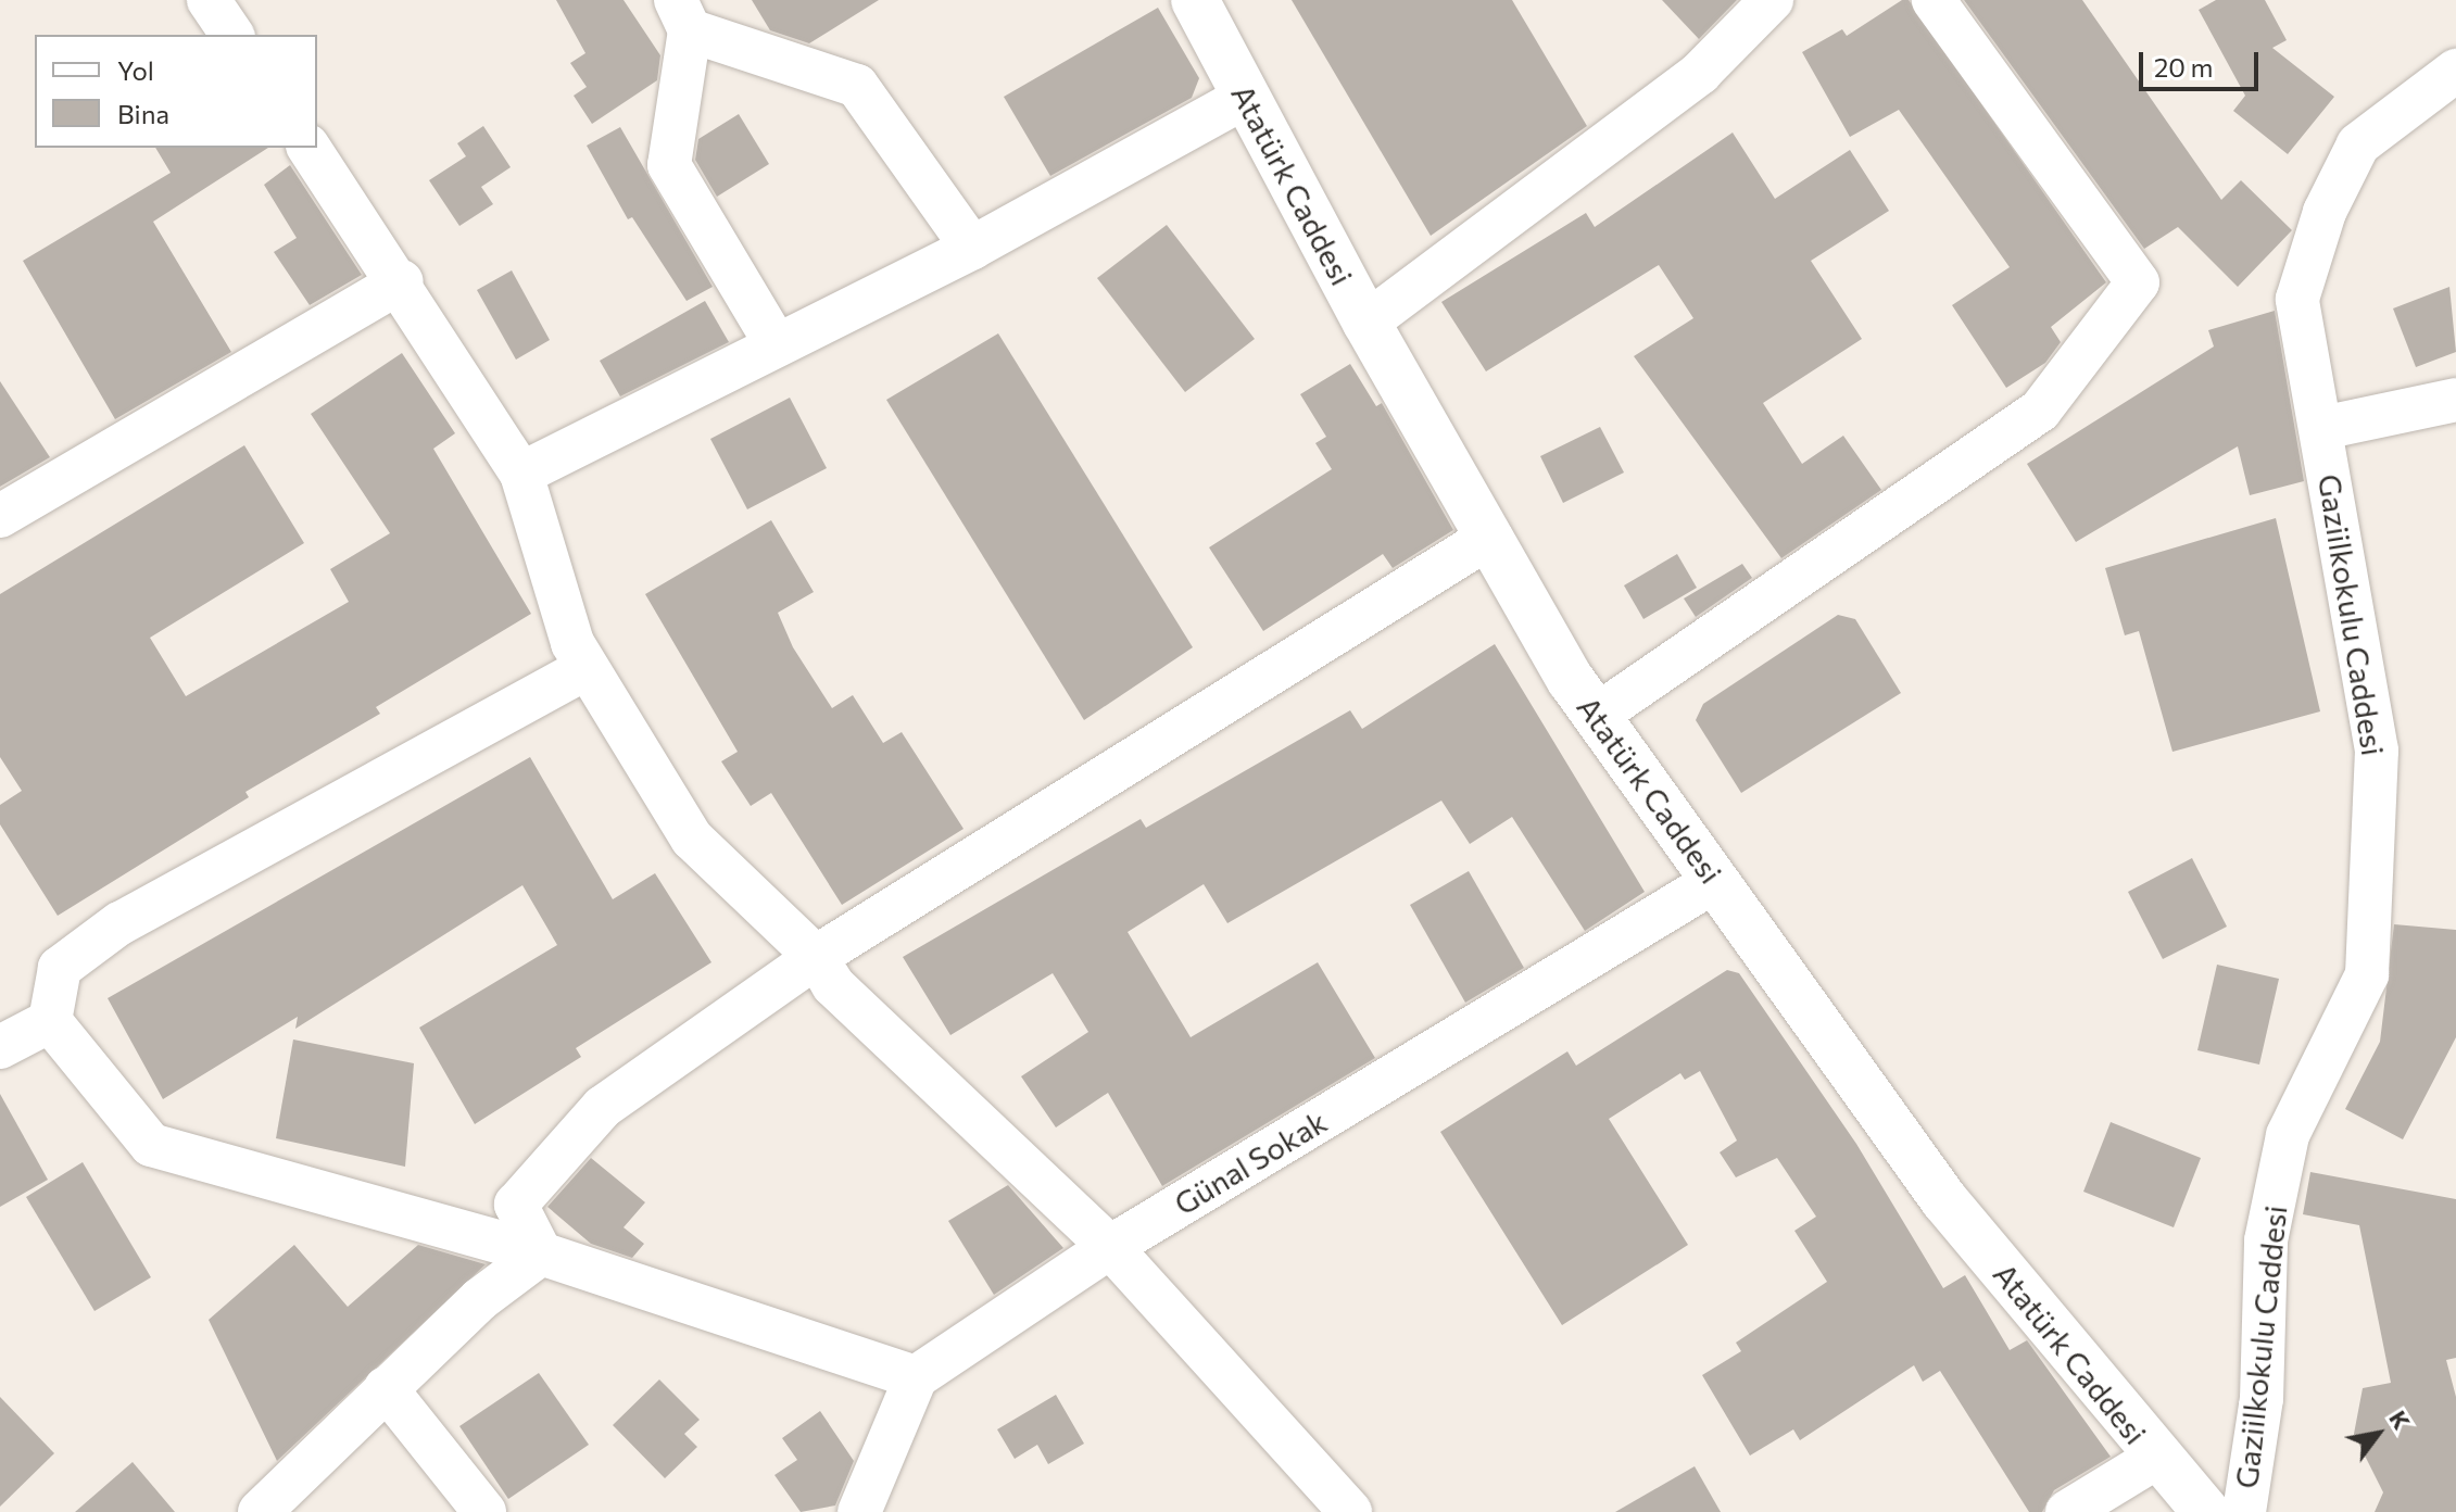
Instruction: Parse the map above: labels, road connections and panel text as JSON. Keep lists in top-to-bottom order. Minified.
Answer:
{"streets":{"street":["Atatürk Caddesi","Gaziilkokulu Caddesi","Günal Sokak"]},"crossings":[["Atatürk Caddesi","Günal Sokak"]],"legend":["Yol","Bina"],"scale_bar":"20 m","north":"top right"}
